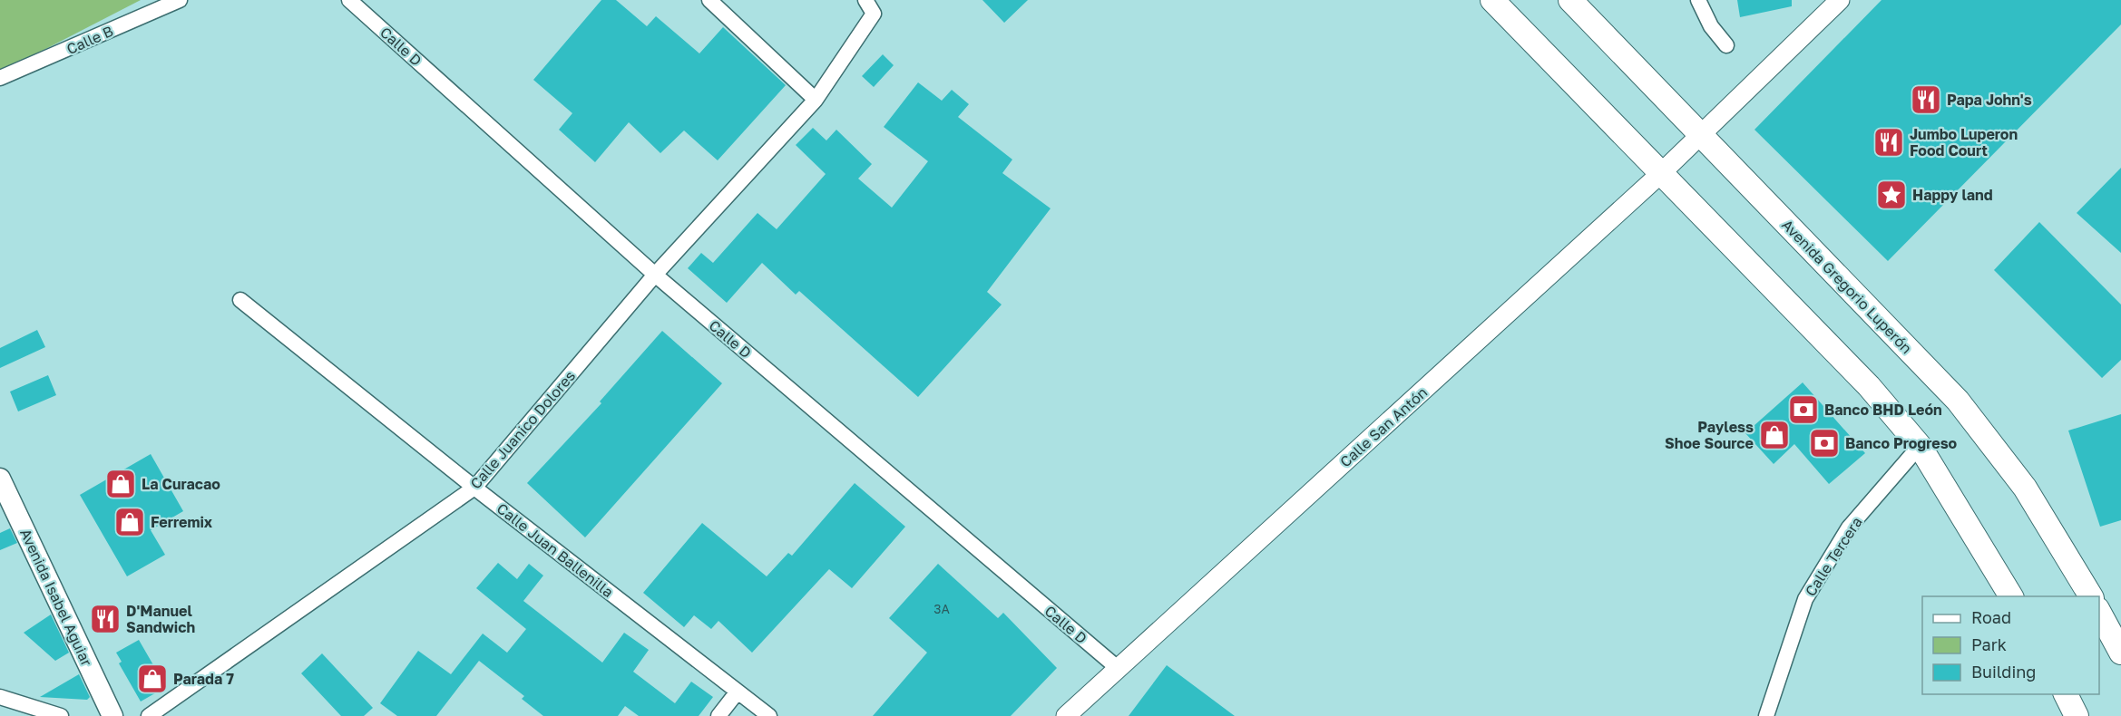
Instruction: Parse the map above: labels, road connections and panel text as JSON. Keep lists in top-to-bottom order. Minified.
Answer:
{"streets":{"main road":["Avenida Gregorio Luperón","Avenida Isabel Aguiar"],"street":["Calle B","Calle D","Calle San Antón","Calle Juanico Dolores","Calle Juan Ballenilla","Calle Tercera"]},"crossings":[["Calle D","Calle San Antón"],["Calle D","Calle Juanico Dolores"],["Avenida Gregorio Luperón","Calle San Antón"],["Calle Juanico Dolores","Calle Juan Ballenilla"]],"places":{"restaurant":["Papa John's","Jumbo Luperon Food Court","D'Manuel Sandwich"],"place":["Happy land"],"bank":["Banco BHD León","Banco Progreso"],"shop":["Payless Shoe Source","La Curacao","Ferremix","Parada 7"]},"house_numbers":["3A"],"legend":["Road","Park","Building"]}
